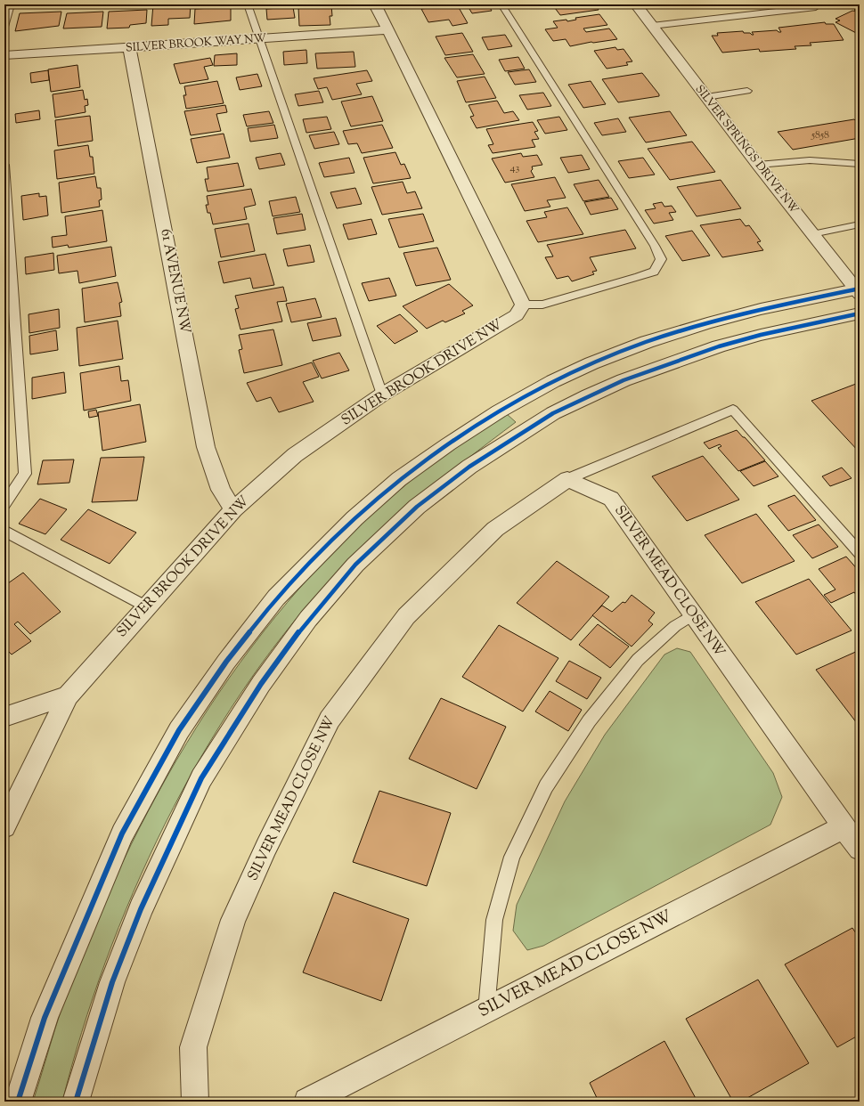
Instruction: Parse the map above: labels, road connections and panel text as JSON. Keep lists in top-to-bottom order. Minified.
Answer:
{"streets":{"street":["SILVER BROOK WAY NW","SILVER SPRINGS DRIVE NW","61 AVENUE NW","SILVER BROOK DRIVE NW","SILVER MEAD CLOSE NW"]},"crossings":[["SILVER BROOK WAY NW","61 AVENUE NW"],["61 AVENUE NW","SILVER BROOK DRIVE NW"]],"house_numbers":["5858","43"]}
